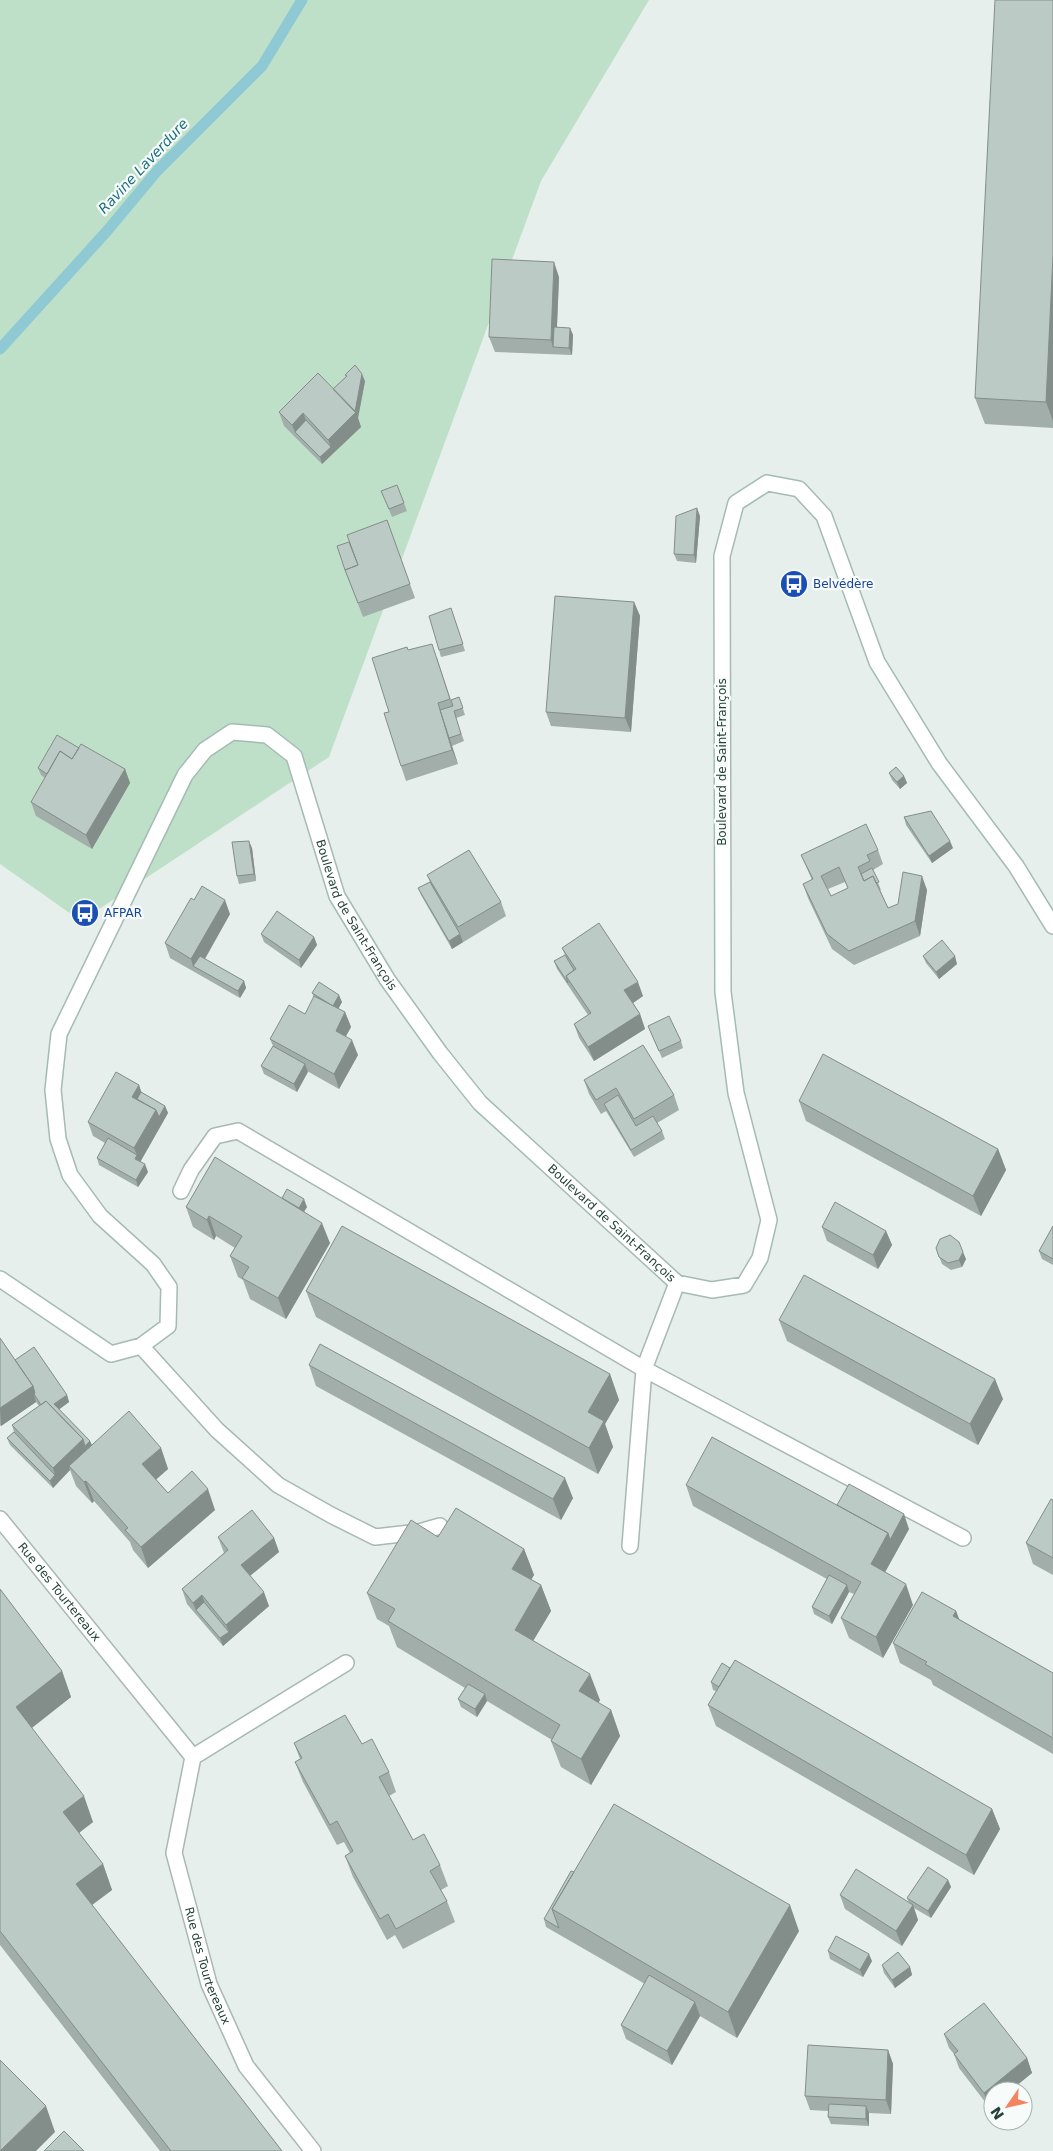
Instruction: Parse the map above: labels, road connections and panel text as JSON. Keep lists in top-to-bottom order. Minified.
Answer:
{"streets":{"main road":["Boulevard de Saint-François","Rue des Tourtereaux"]},"water":["Ravine Laverdure"],"places":{"bus stop":["Belvédère","AFPAR"]},"north":"bottom left"}
